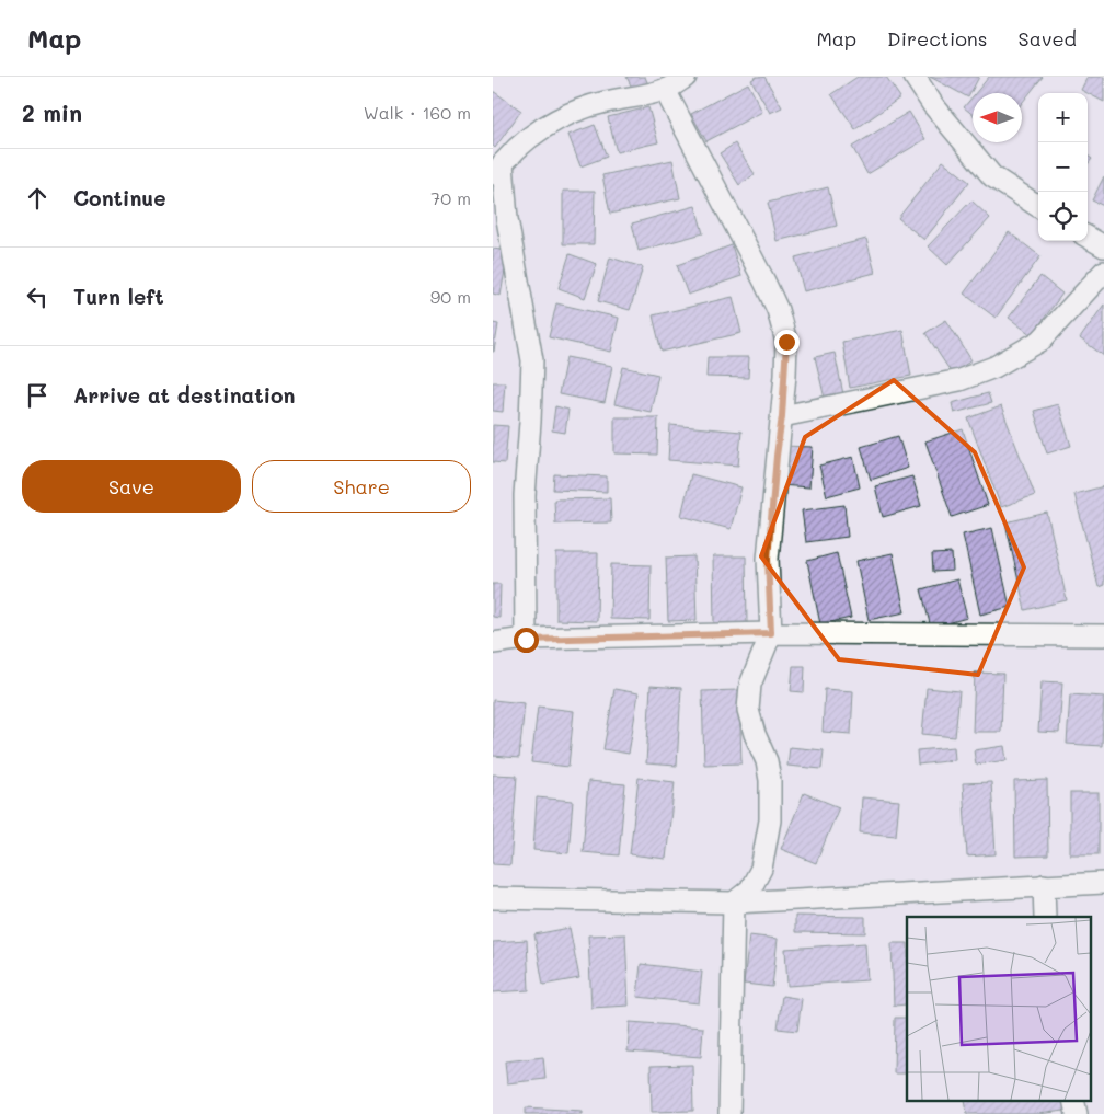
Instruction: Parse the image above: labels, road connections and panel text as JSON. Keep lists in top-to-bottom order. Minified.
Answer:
{"north":"left","page":{"header":"Map","nav":["Map","Directions","Saved"],"heading":["2 min","Walk · 160 m"],"map_buttons":["+","−"],"list":[["Continue","70 m"],["Turn left","90 m"],"Arrive at destination"],"buttons":["Save","Share"]}}
